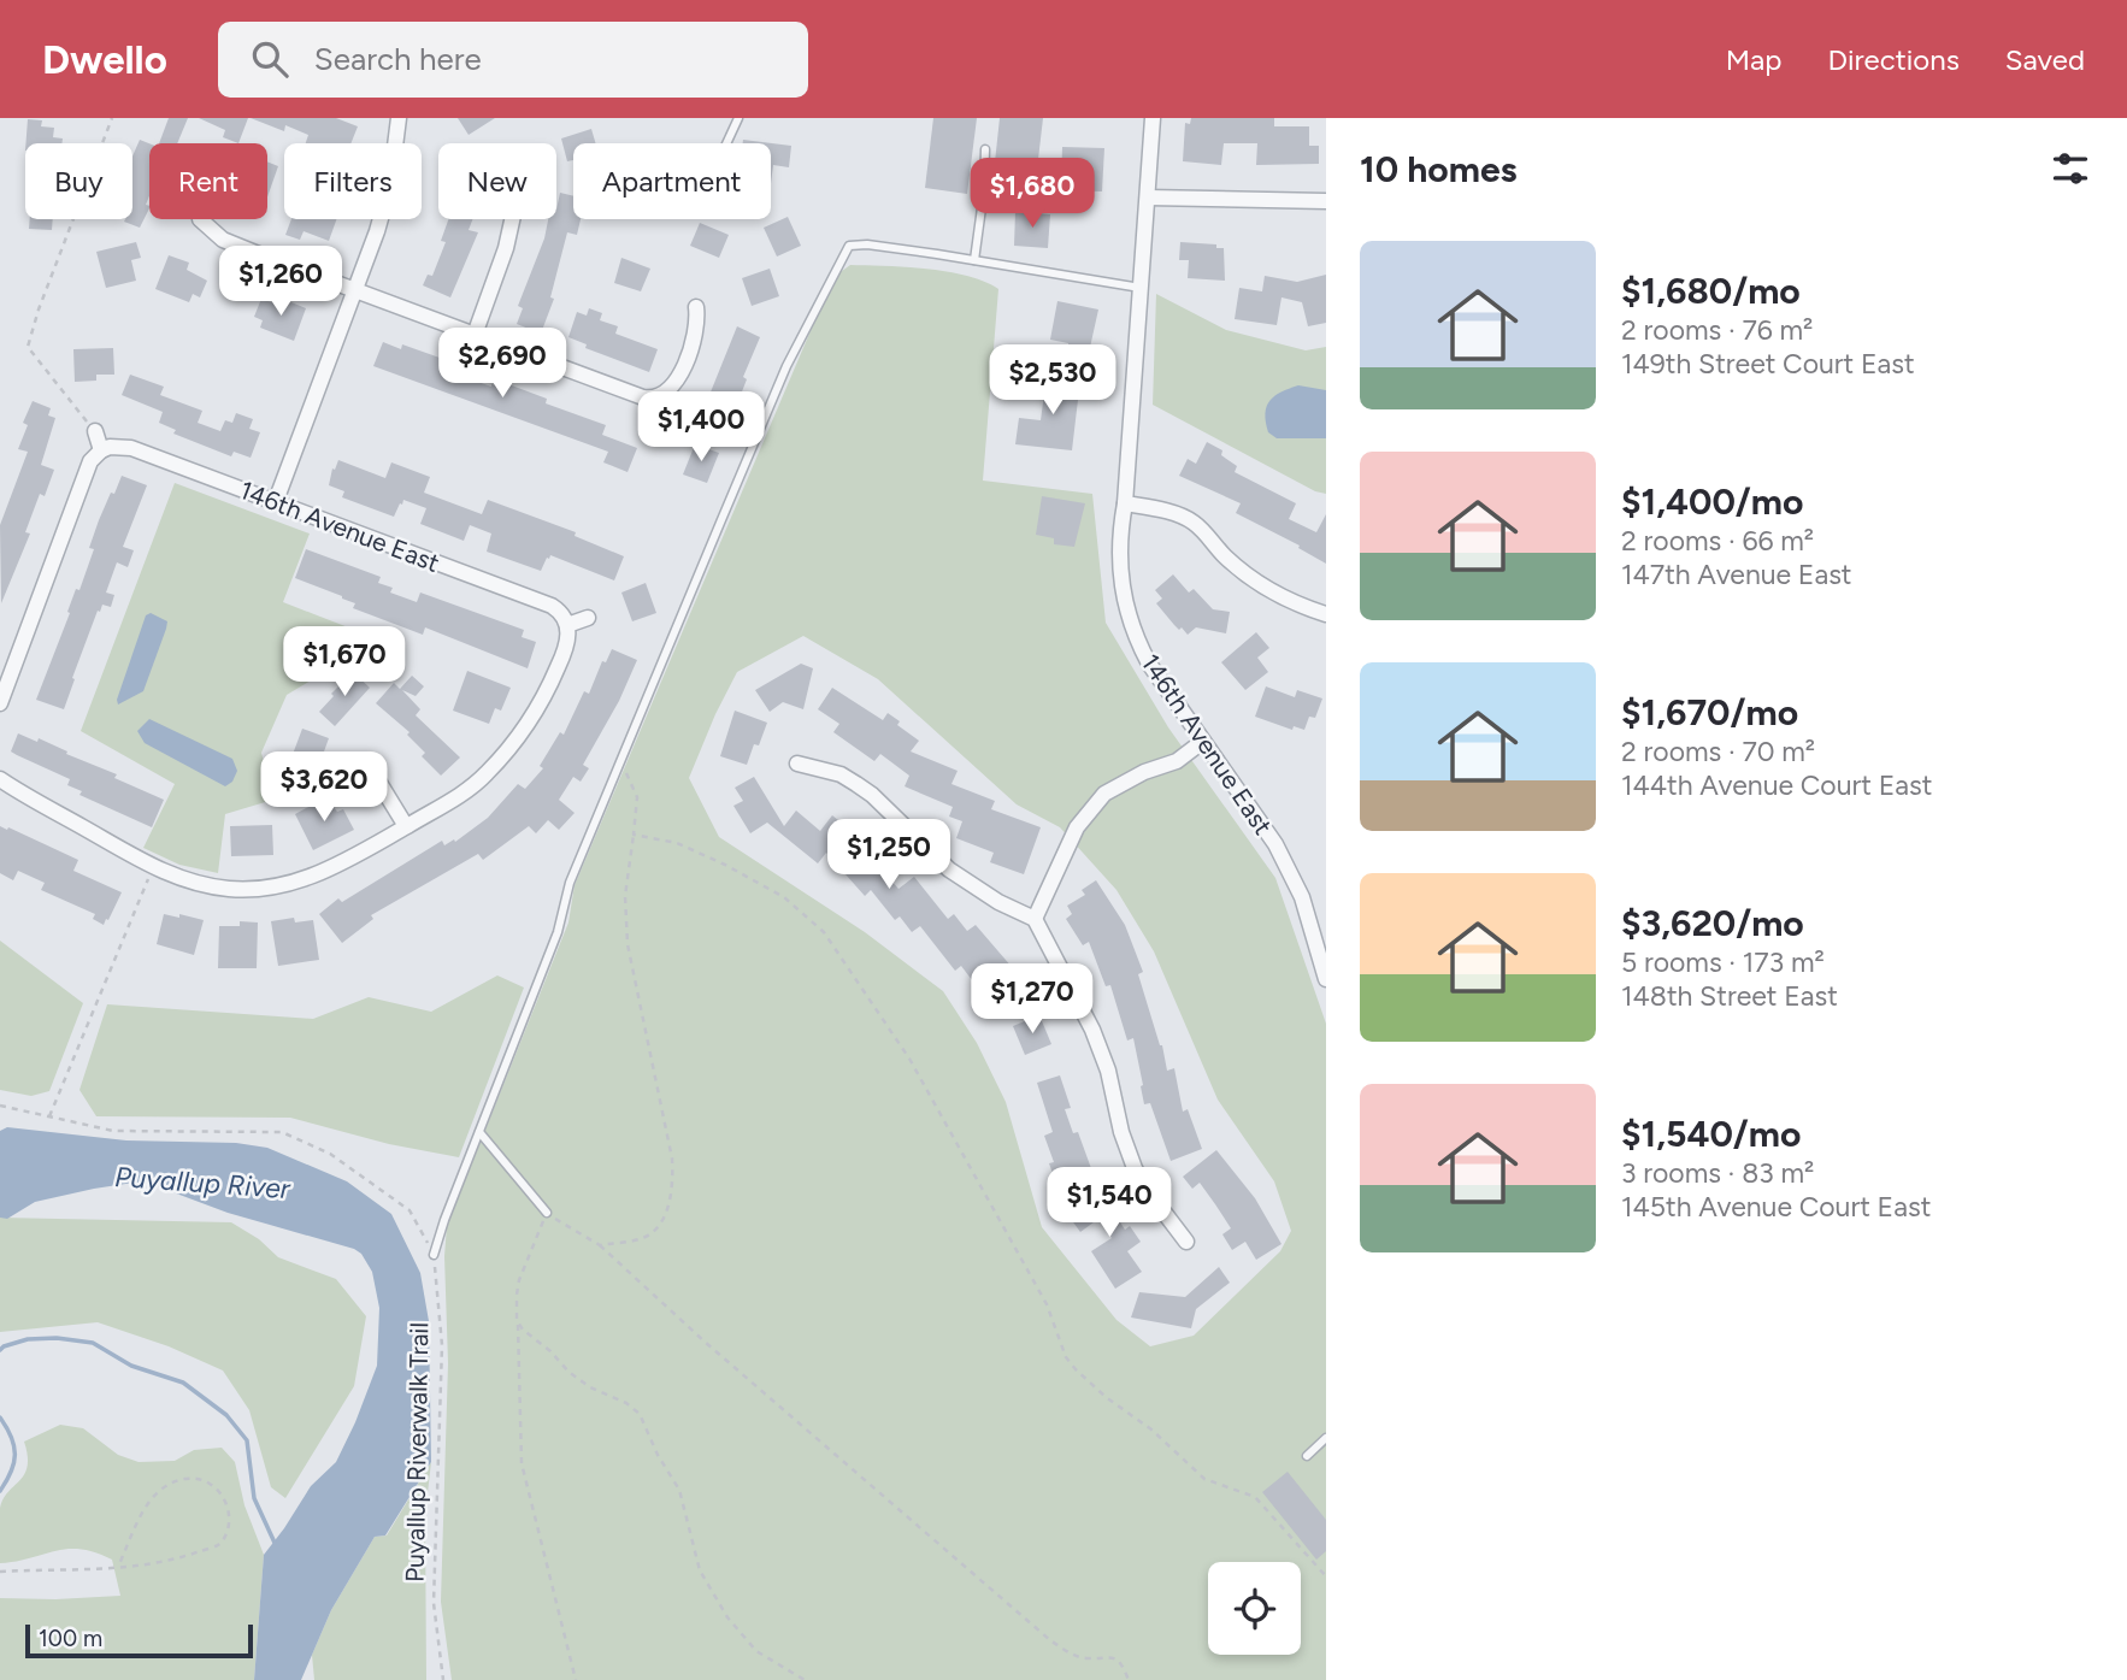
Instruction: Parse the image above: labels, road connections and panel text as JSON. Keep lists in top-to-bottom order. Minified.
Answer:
{"streets":{"street":["146th Avenue East"],"path":["Puyallup Riverwalk Trail"]},"water":["Puyallup River"],"scale_bar":"100 m","page":{"header":"Dwello","search":"Search here","nav":["Map","Directions","Saved"],"heading":"10 homes","chip":["Buy","Rent","Filters","New","Apartment"],"price":["$1,680","$1,260","$2,690","$2,530","$1,400","$1,670","$3,620","$1,250","$1,270","$1,540"],"list":[{"name":"$1,680/mo","note":"2 rooms · 76 m² · 149th Street Court East"},{"name":"$1,400/mo","note":"2 rooms · 66 m² · 147th Avenue East"},{"name":"$1,670/mo","note":"2 rooms · 70 m² · 144th Avenue Court East"},{"name":"$3,620/mo","note":"5 rooms · 173 m² · 148th Street East"},{"name":"$1,540/mo","note":"3 rooms · 83 m² · 145th Avenue Court East"}],"scale":"100 m"}}
